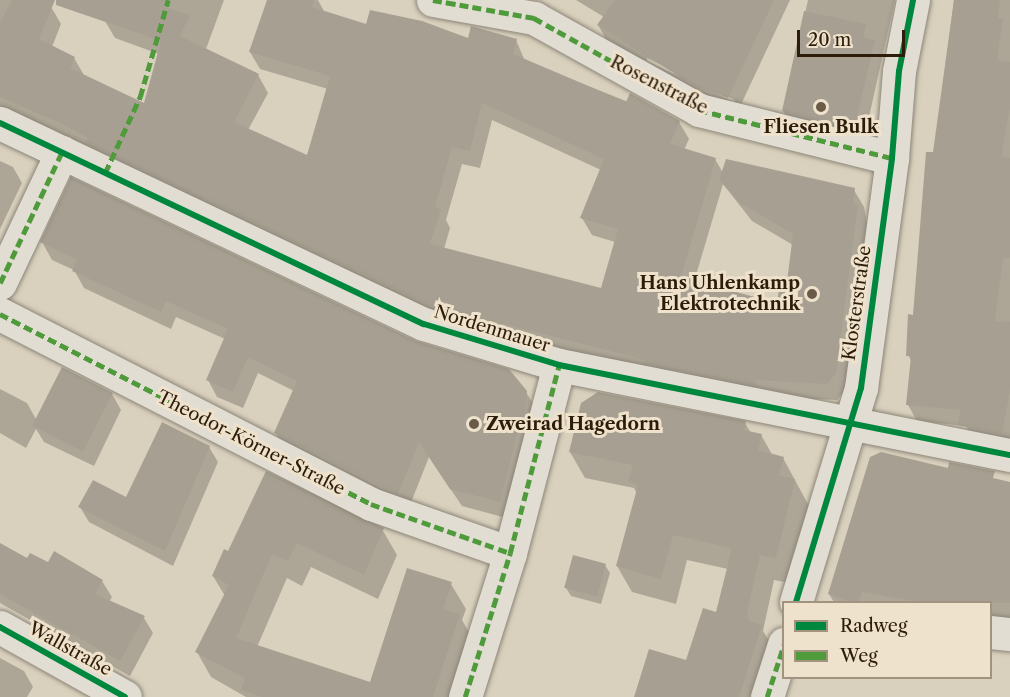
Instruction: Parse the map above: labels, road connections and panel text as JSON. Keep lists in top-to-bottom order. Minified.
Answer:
{"streets":{"street":["Rosenstraße","Klosterstraße","Nordenmauer","Theodor-Körner-Straße","Wallstraße"]},"crossings":[["Rosenstraße","Klosterstraße"],["Klosterstraße","Nordenmauer"]],"places":["Fliesen Bulk","Hans Uhlenkamp Elektrotechnik","Zweirad Hagedorn"],"legend":["Radweg","Weg"],"scale_bar":"20 m"}
